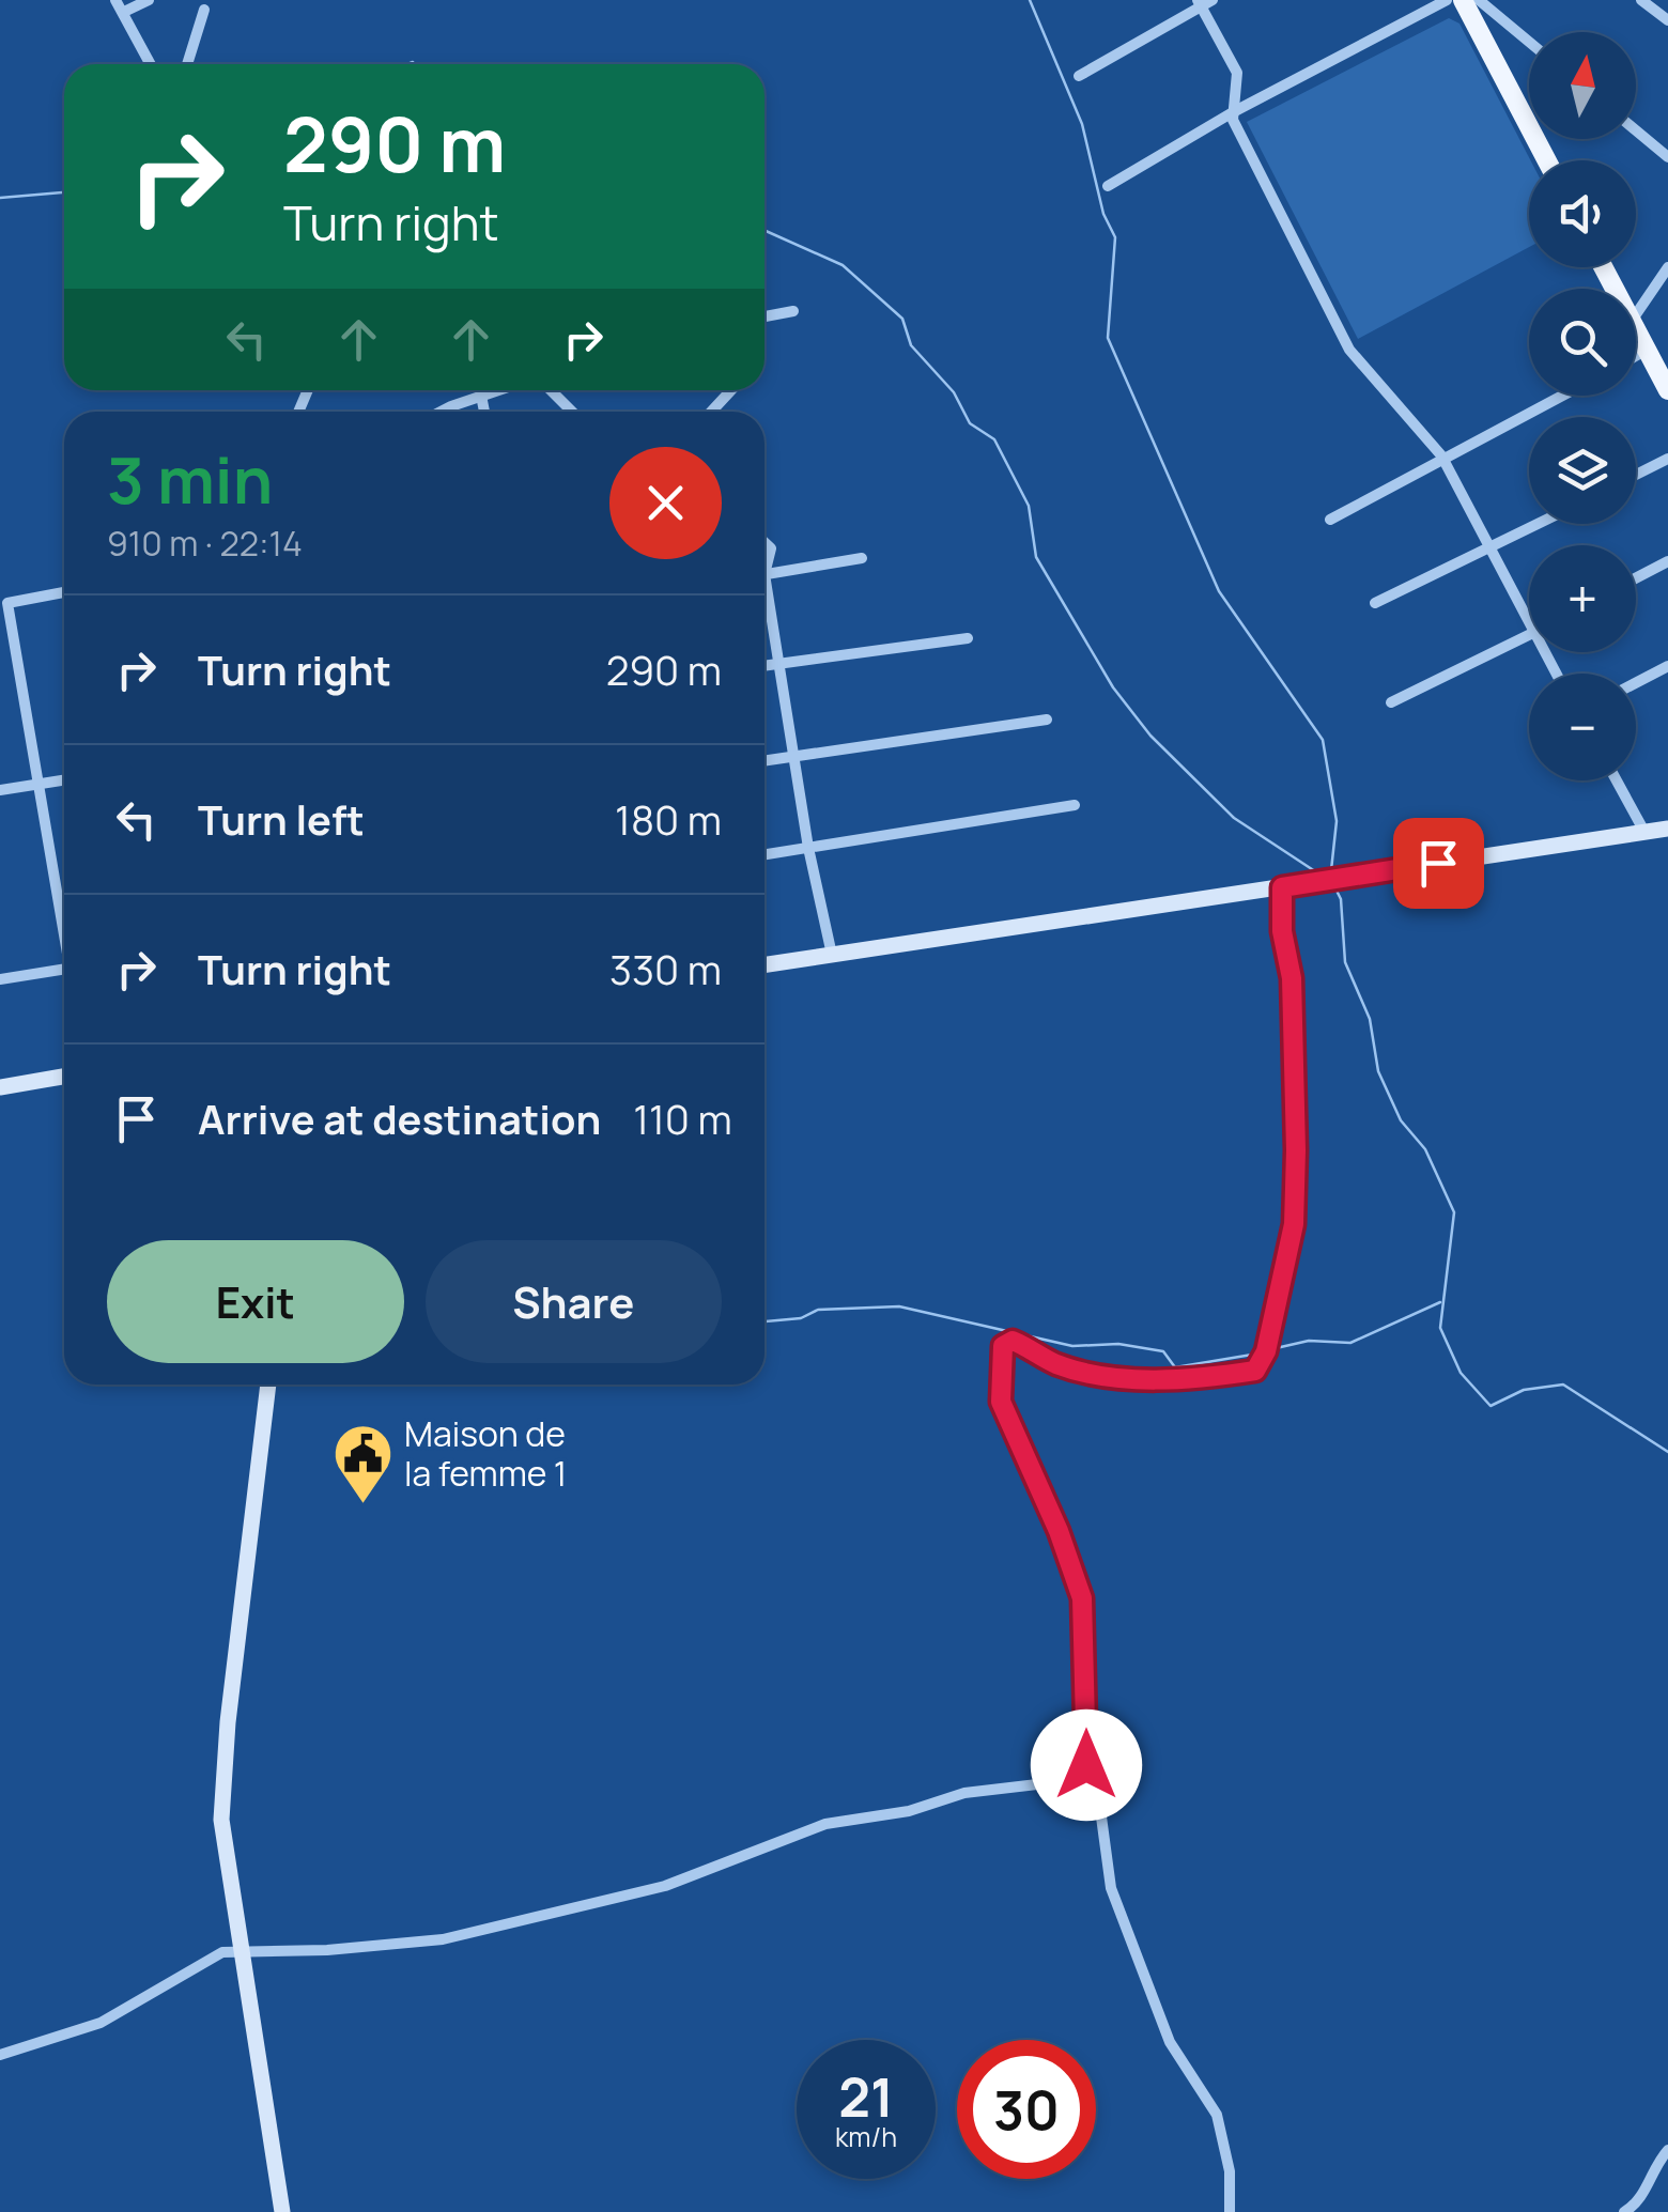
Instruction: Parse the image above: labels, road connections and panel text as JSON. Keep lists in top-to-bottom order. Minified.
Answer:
{"places":{"public building":["Maison de la femme 1"]},"north":"top","page":{"map_buttons":["+","−"],"turn":["290 m","Turn right"],"heading":["3 min","910 m · 22:14"],"list":[{"name":"Turn right","value":"290 m"},{"name":"Turn left","value":"180 m"},{"name":"Turn right","value":"330 m"},{"name":"Arrive at destination","value":"110 m"}],"buttons":["Exit","Share"],"speed":"21 km/h","limit":"30"}}
